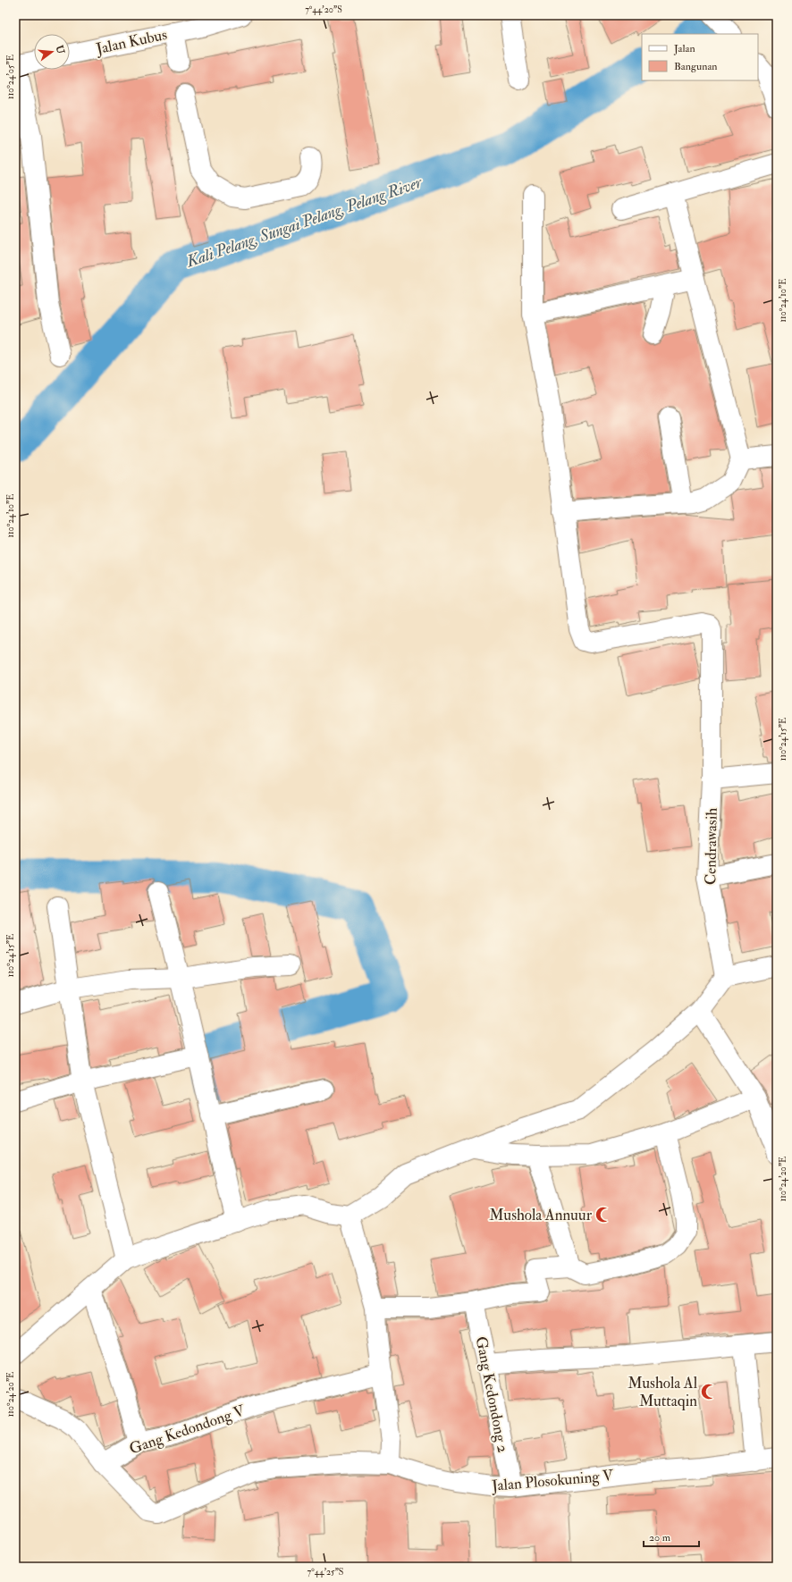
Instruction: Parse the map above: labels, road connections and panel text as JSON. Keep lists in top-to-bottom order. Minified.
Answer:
{"streets":{"street":["Jalan Kubus","Cendrawasih","Gang Kedondong 2","Gang Kedondong V","Jalan Plosokuning V"]},"crossings":[["Gang Kedondong 2","Jalan Plosokuning V"],["Gang Kedondong V","Jalan Plosokuning V"]],"water":["Kali Pelang, Sungai Pelang, Pelang River"],"places":{"mosque":["Mushola Annuur","Mushola Al Muttaqin"]},"legend":["Jalan","Bangunan"],"scale_bar":"20 m","north":"right","coordinates":["7°44'20\"S","110°24'05\"E","110°24'10\"E","110°24'15\"E","110°24'20\"E","7°44'25\"S"]}
